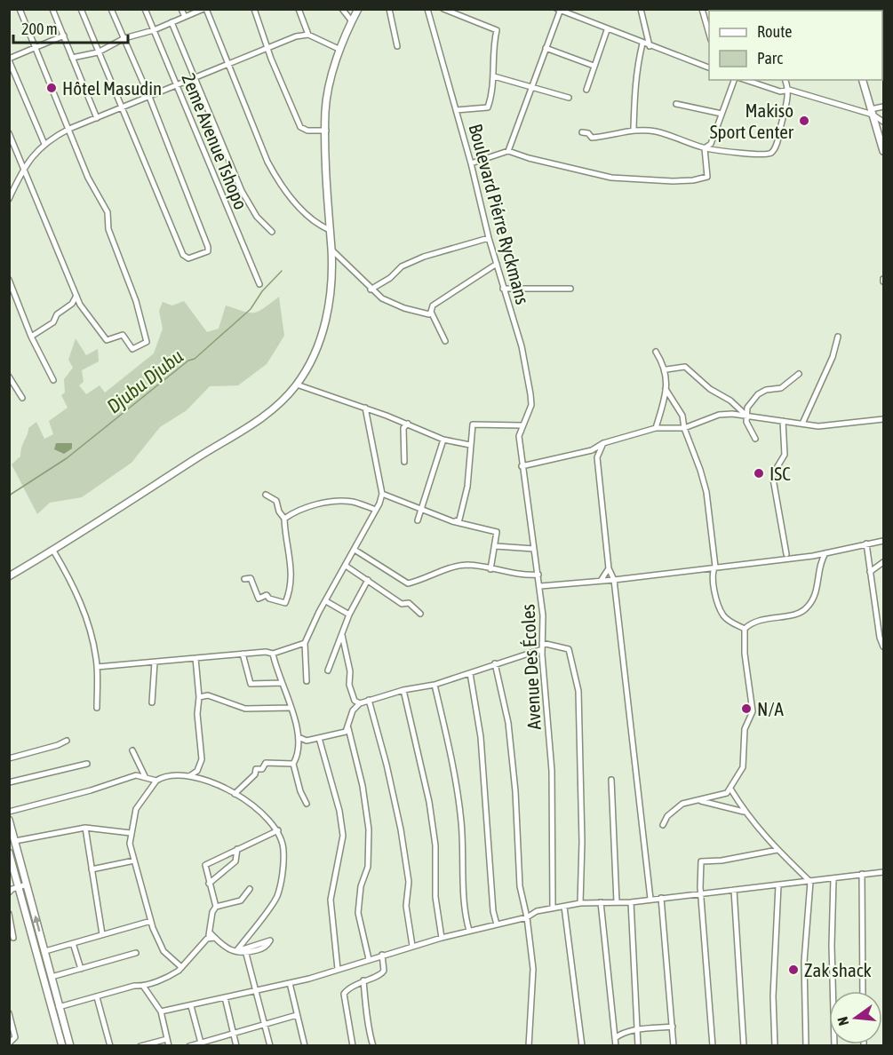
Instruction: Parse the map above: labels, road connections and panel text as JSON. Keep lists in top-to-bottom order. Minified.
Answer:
{"streets":{"street":["2eme Avenue Tshopo","Boulevard Piérre Ryckmans","Avenue Des Écoles"]},"crossings":[["Boulevard Piérre Ryckmans","Avenue Des Écoles"]],"water":["Djubu Djubu"],"places":["Hôtel Masudin","Makiso Sport Center","ISC","N/A","Zak shack"],"legend":["Route","Parc"],"scale_bar":"200 m","north":"left"}
